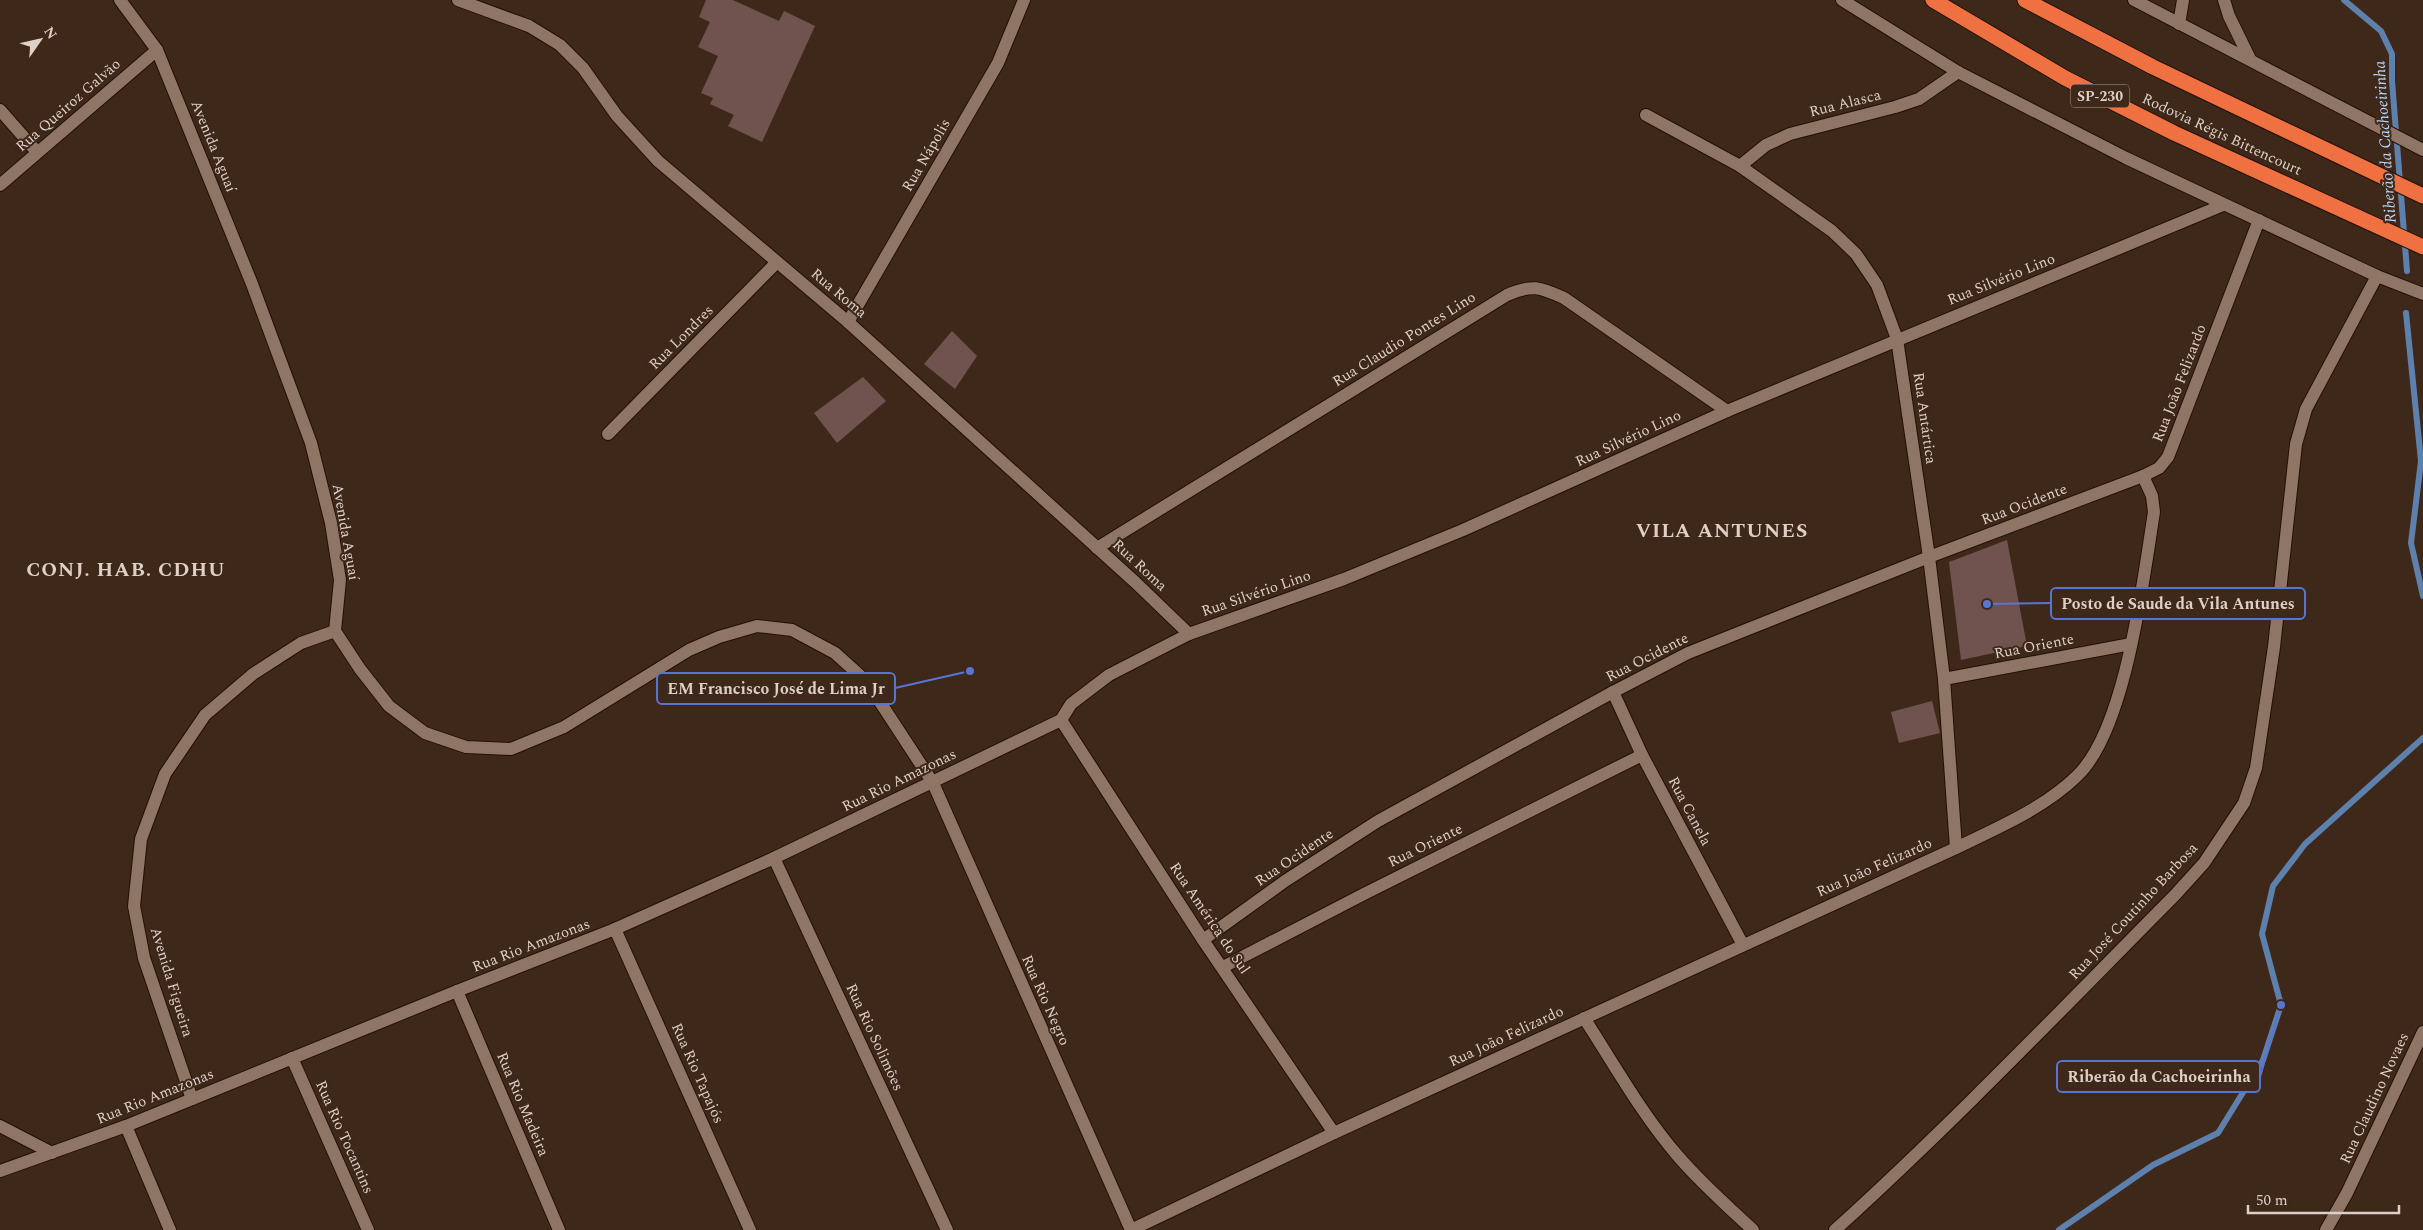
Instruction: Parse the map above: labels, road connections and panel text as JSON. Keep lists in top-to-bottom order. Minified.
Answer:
{"streets":{"highway":["SP-230","Rodovia Régis Bittencourt"],"street":["Rua Alasca","Rua Queiroz Galvão","Avenida Aguaí","Rua Nápolis","Rua Silvério Lino","Rua Roma","Rua Londres","Rua Claudio Pontes Lino","Rua João Felizardo","Rua Antártica","Rua Ocidente","Rua Oriente","Rua Rio Amazonas","Rua Canela","Rua José Coutinho Barbosa","Rua América do Sul","Avenida Figueira","Rua Rio Negro","Rua Rio Solimões","Rua Rio Tapajós","Rua Claudino Novaes","Rua Rio Madeira","Rua Rio Tocantins"]},"crossings":[["Rua Alasca","Rua Antártica"],["Rua Queiroz Galvão","Avenida Aguaí"],["Avenida Aguaí","Avenida Figueira"],["Rua Nápolis","Rua Roma"],["Rua Silvério Lino","Rua Roma"],["Rua Silvério Lino","Rua Claudio Pontes Lino"],["Rua Silvério Lino","Rua Antártica"],["Rua Silvério Lino","Rua Rio Amazonas"],["Rua Silvério Lino","Rua América do Sul"],["Rua Roma","Rua Londres"],["Rua Roma","Rua Claudio Pontes Lino"],["Rua João Felizardo","Rua Antártica"],["Rua João Felizardo","Rua Ocidente"],["Rua João Felizardo","Rua Oriente"],["Rua João Felizardo","Rua Canela"],["Rua João Felizardo","Rua América do Sul"],["Rua João Felizardo","Rua Rio Negro"],["Rua Antártica","Rua Ocidente"],["Rua Antártica","Rua Oriente"],["Rua Ocidente","Rua Canela"],["Rua Ocidente","Rua América do Sul"],["Rua Oriente","Rua Canela"],["Rua Oriente","Rua América do Sul"],["Rua Rio Amazonas","Rua América do Sul"],["Rua Rio Amazonas","Avenida Figueira"],["Rua Rio Amazonas","Rua Rio Negro"],["Rua Rio Amazonas","Rua Rio Solimões"],["Rua Rio Amazonas","Rua Rio Tapajós"],["Rua Rio Amazonas","Rua Rio Madeira"],["Rua Rio Amazonas","Rua Rio Tocantins"]],"districts":["VILA ANTUNES","CONJ. HAB. CDHU"],"water":["Riberão da Cachoeirinha"],"places":["Posto de Saude da Vila Antunes","EM Francisco José de Lima Jr","Riberão da Cachoeirinha"],"scale_bar":"50 m","north":"top right"}
